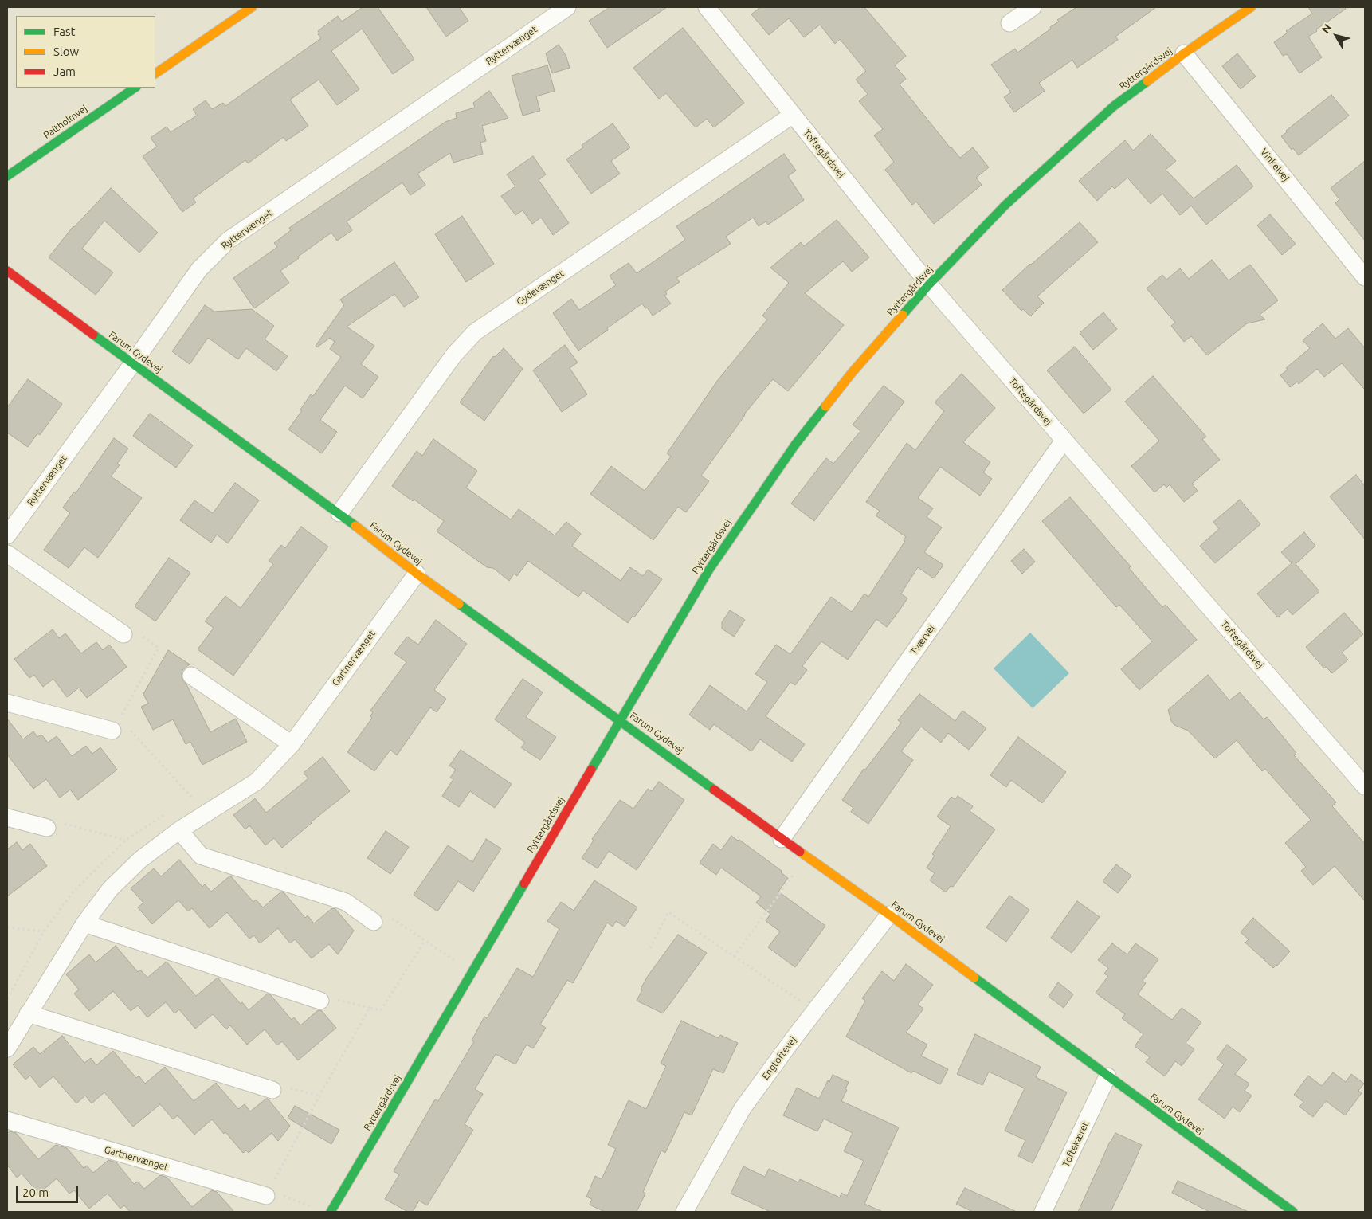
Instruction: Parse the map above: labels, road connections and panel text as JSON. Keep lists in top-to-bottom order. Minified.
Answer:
{"streets":{"street":["Ryttervænget","Ryttergårdsvej","Paltholmvej","Toftegårdsvej","Vinkelvej","Gydevænget","Farum Gydevej","Tværvej","Gartnervænget","Engtoftevej","Toftekæret"]},"crossings":[["Ryttervænget","Farum Gydevej"],["Ryttergårdsvej","Toftegårdsvej"],["Ryttergårdsvej","Vinkelvej"],["Ryttergårdsvej","Farum Gydevej"],["Toftegårdsvej","Gydevænget"],["Toftegårdsvej","Tværvej"],["Gydevænget","Farum Gydevej"],["Farum Gydevej","Tværvej"],["Farum Gydevej","Gartnervænget"],["Farum Gydevej","Engtoftevej"],["Farum Gydevej","Toftekæret"]],"legend":["Fast","Slow","Jam"],"scale_bar":"20 m","north":"top left"}
